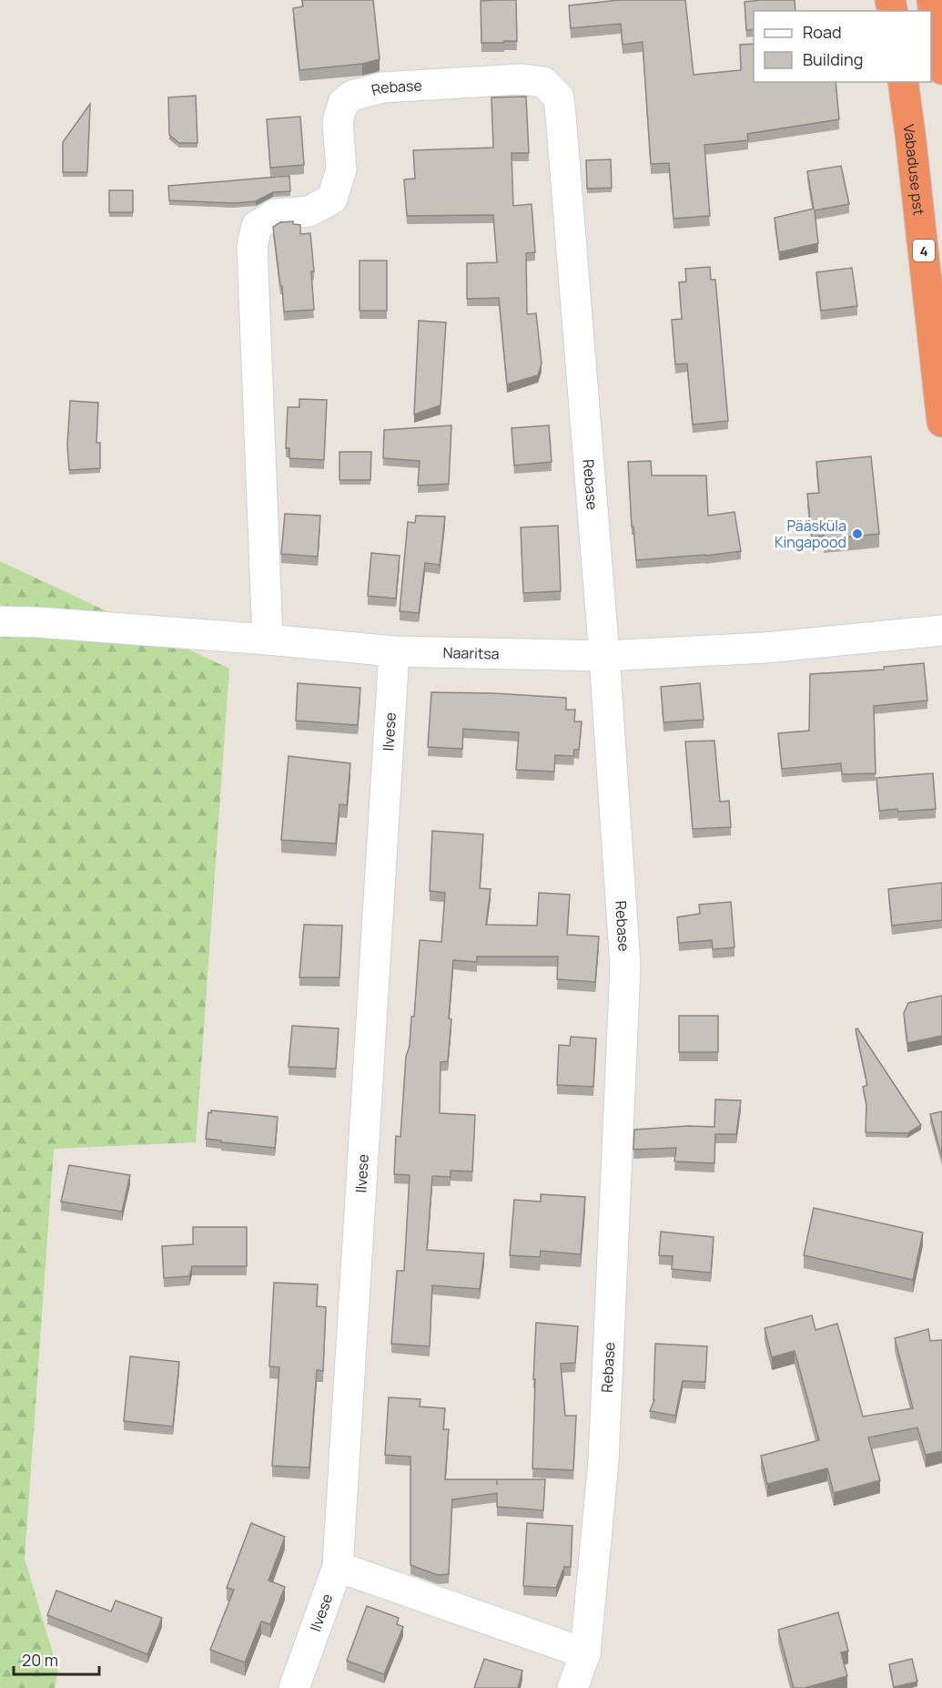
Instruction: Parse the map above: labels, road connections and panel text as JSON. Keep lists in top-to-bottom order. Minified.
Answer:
{"streets":{"highway":["Vabaduse pst","4"],"street":["Rebase","Naaritsa","Ilvese"]},"crossings":[["Rebase","Naaritsa"],["Naaritsa","Ilvese"]],"places":["Pääsküla Kingapood"],"legend":["Road","Building"],"scale_bar":"20 m"}
